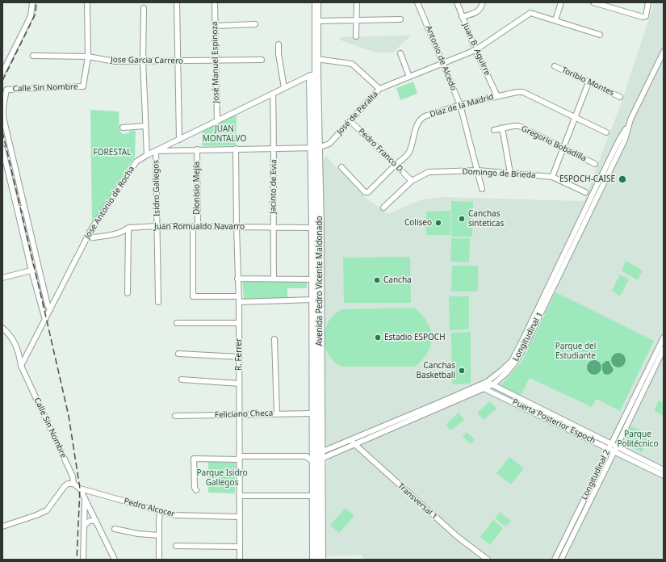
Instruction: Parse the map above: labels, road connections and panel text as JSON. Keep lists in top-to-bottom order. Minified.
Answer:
{"streets":{"main road":["Avenida Pedro Vicente Maldonado"],"street":["Juan B. Aguirre","Antonio de Alcedo","Jose Garcia Carrero","José Manuel Espinoza","Toribio Montes","Calle Sin Nombre","Diaz de la Madrid","José de Peralta","Gregorio Bobadilla","Pedro Franco D.","Domingo de Brieda","Jacinto de Evia","Isidro Gallegos","Dionisio Mejía","Jose Antonio de Rocha","Juan Romualdo Navarro","Longitudinal 1","R. Ferrer","Feliciano Checa","Puerta Posterior Espoch","Longitudinal 2","Transversal 1","Pedro Alcocer"]},"crossings":[["Juan B. Aguirre","Diaz de la Madrid"],["Juan B. Aguirre","José de Peralta"],["Antonio de Alcedo","Diaz de la Madrid"],["Antonio de Alcedo","José de Peralta"],["Antonio de Alcedo","Domingo de Brieda"],["Jose Garcia Carrero","José Manuel Espinoza"],["Jose Garcia Carrero","Calle Sin Nombre"],["José Manuel Espinoza","Jose Antonio de Rocha"],["Calle Sin Nombre","Jose Antonio de Rocha"],["Diaz de la Madrid","Pedro Franco D."],["José de Peralta","Pedro Franco D."],["José de Peralta","Jacinto de Evia"],["José de Peralta","Isidro Gallegos"],["José de Peralta","Dionisio Mejía"],["José de Peralta","Jose Antonio de Rocha"],["José de Peralta","Avenida Pedro Vicente Maldonado"],["José de Peralta","R. Ferrer"],["Pedro Franco D.","Domingo de Brieda"],["Jacinto de Evia","Jose Antonio de Rocha"],["Jacinto de Evia","Juan Romualdo Navarro"],["Isidro Gallegos","Jose Antonio de Rocha"],["Isidro Gallegos","Juan Romualdo Navarro"],["Dionisio Mejía","Juan Romualdo Navarro"],["Dionisio Mejía","R. Ferrer"],["Jose Antonio de Rocha","Juan Romualdo Navarro"],["Jose Antonio de Rocha","Avenida Pedro Vicente Maldonado"],["Juan Romualdo Navarro","Avenida Pedro Vicente Maldonado"],["Juan Romualdo Navarro","R. Ferrer"],["Avenida Pedro Vicente Maldonado","Longitudinal 1"],["Avenida Pedro Vicente Maldonado","Feliciano Checa"],["Longitudinal 1","Puerta Posterior Espoch"],["Longitudinal 1","Transversal 1"],["R. Ferrer","Feliciano Checa"],["R. Ferrer","Pedro Alcocer"],["Puerta Posterior Espoch","Longitudinal 2"]],"parks":["JUAN MONTALVO","FORESTAL","Parque del Estudiante","Parque Politécnico","Parque Isidro Gallegos"],"places":["ESPOCH-CAISE","Canchas sinteticas","Coliseo","Cancha","Estadio ESPOCH","Canchas Basketball"]}
